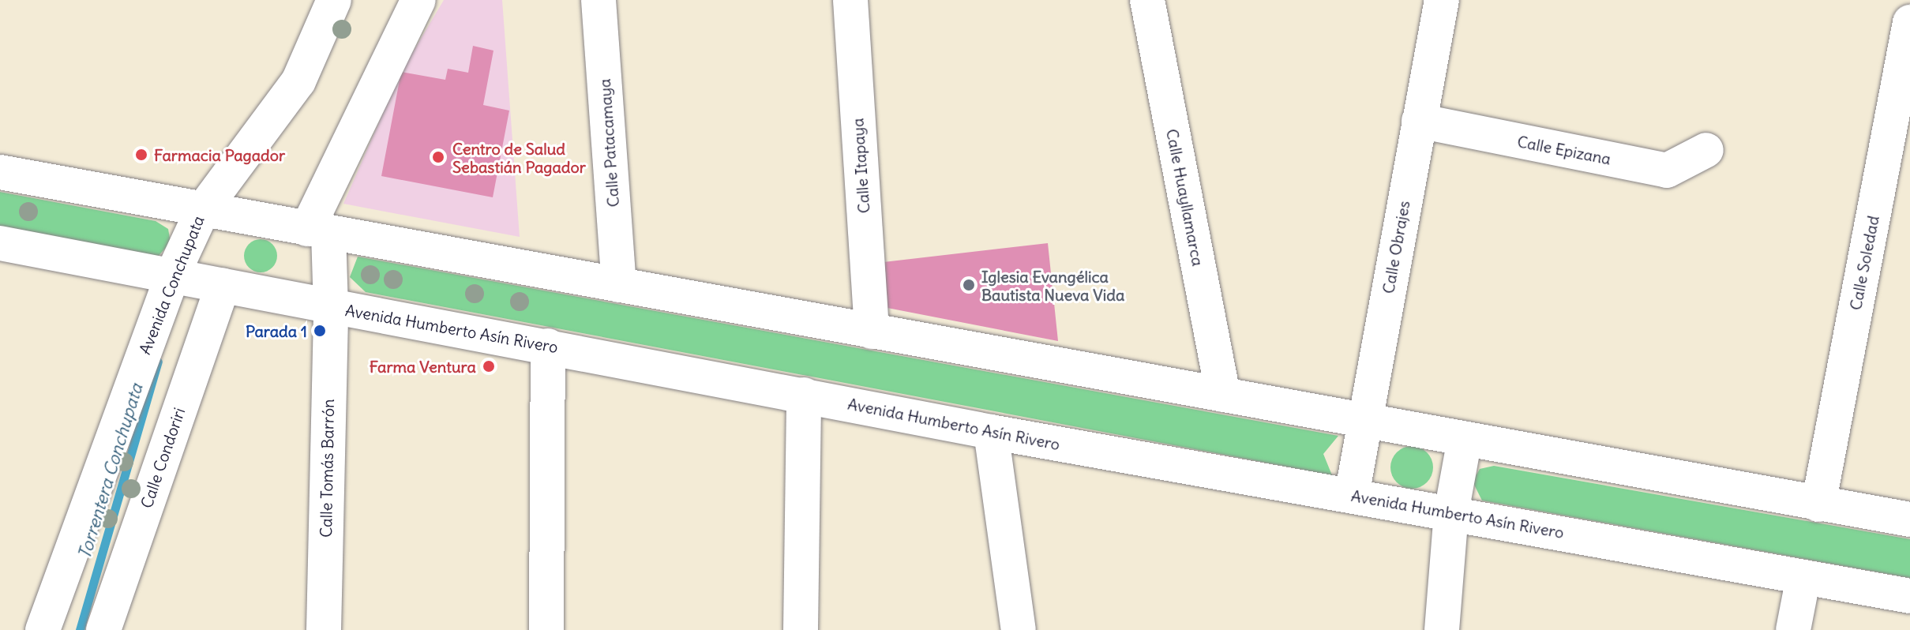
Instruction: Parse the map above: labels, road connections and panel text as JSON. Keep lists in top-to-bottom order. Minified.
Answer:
{"streets":{"street":["Calle Patacamaya","Calle Epizana","Calle Itapaya","Calle Huayllamarca","Calle Obrajes","Calle Soledad","Avenida Conchupata","Avenida Humberto Asín Rivero","Calle Condoriri","Calle Tomás Barrón"]},"crossings":[["Calle Epizana","Calle Obrajes"],["Calle Obrajes","Avenida Humberto Asín Rivero"],["Avenida Conchupata","Avenida Humberto Asín Rivero"],["Avenida Humberto Asín Rivero","Calle Condoriri"],["Avenida Humberto Asín Rivero","Calle Tomás Barrón"]],"water":["Torrentera Conchupata"],"places":["Farmacia Pagador","Centro de Salud Sebastián Pagador","Iglesia Evangélica Bautista Nueva Vida","Parada 1","Farma Ventura"]}
